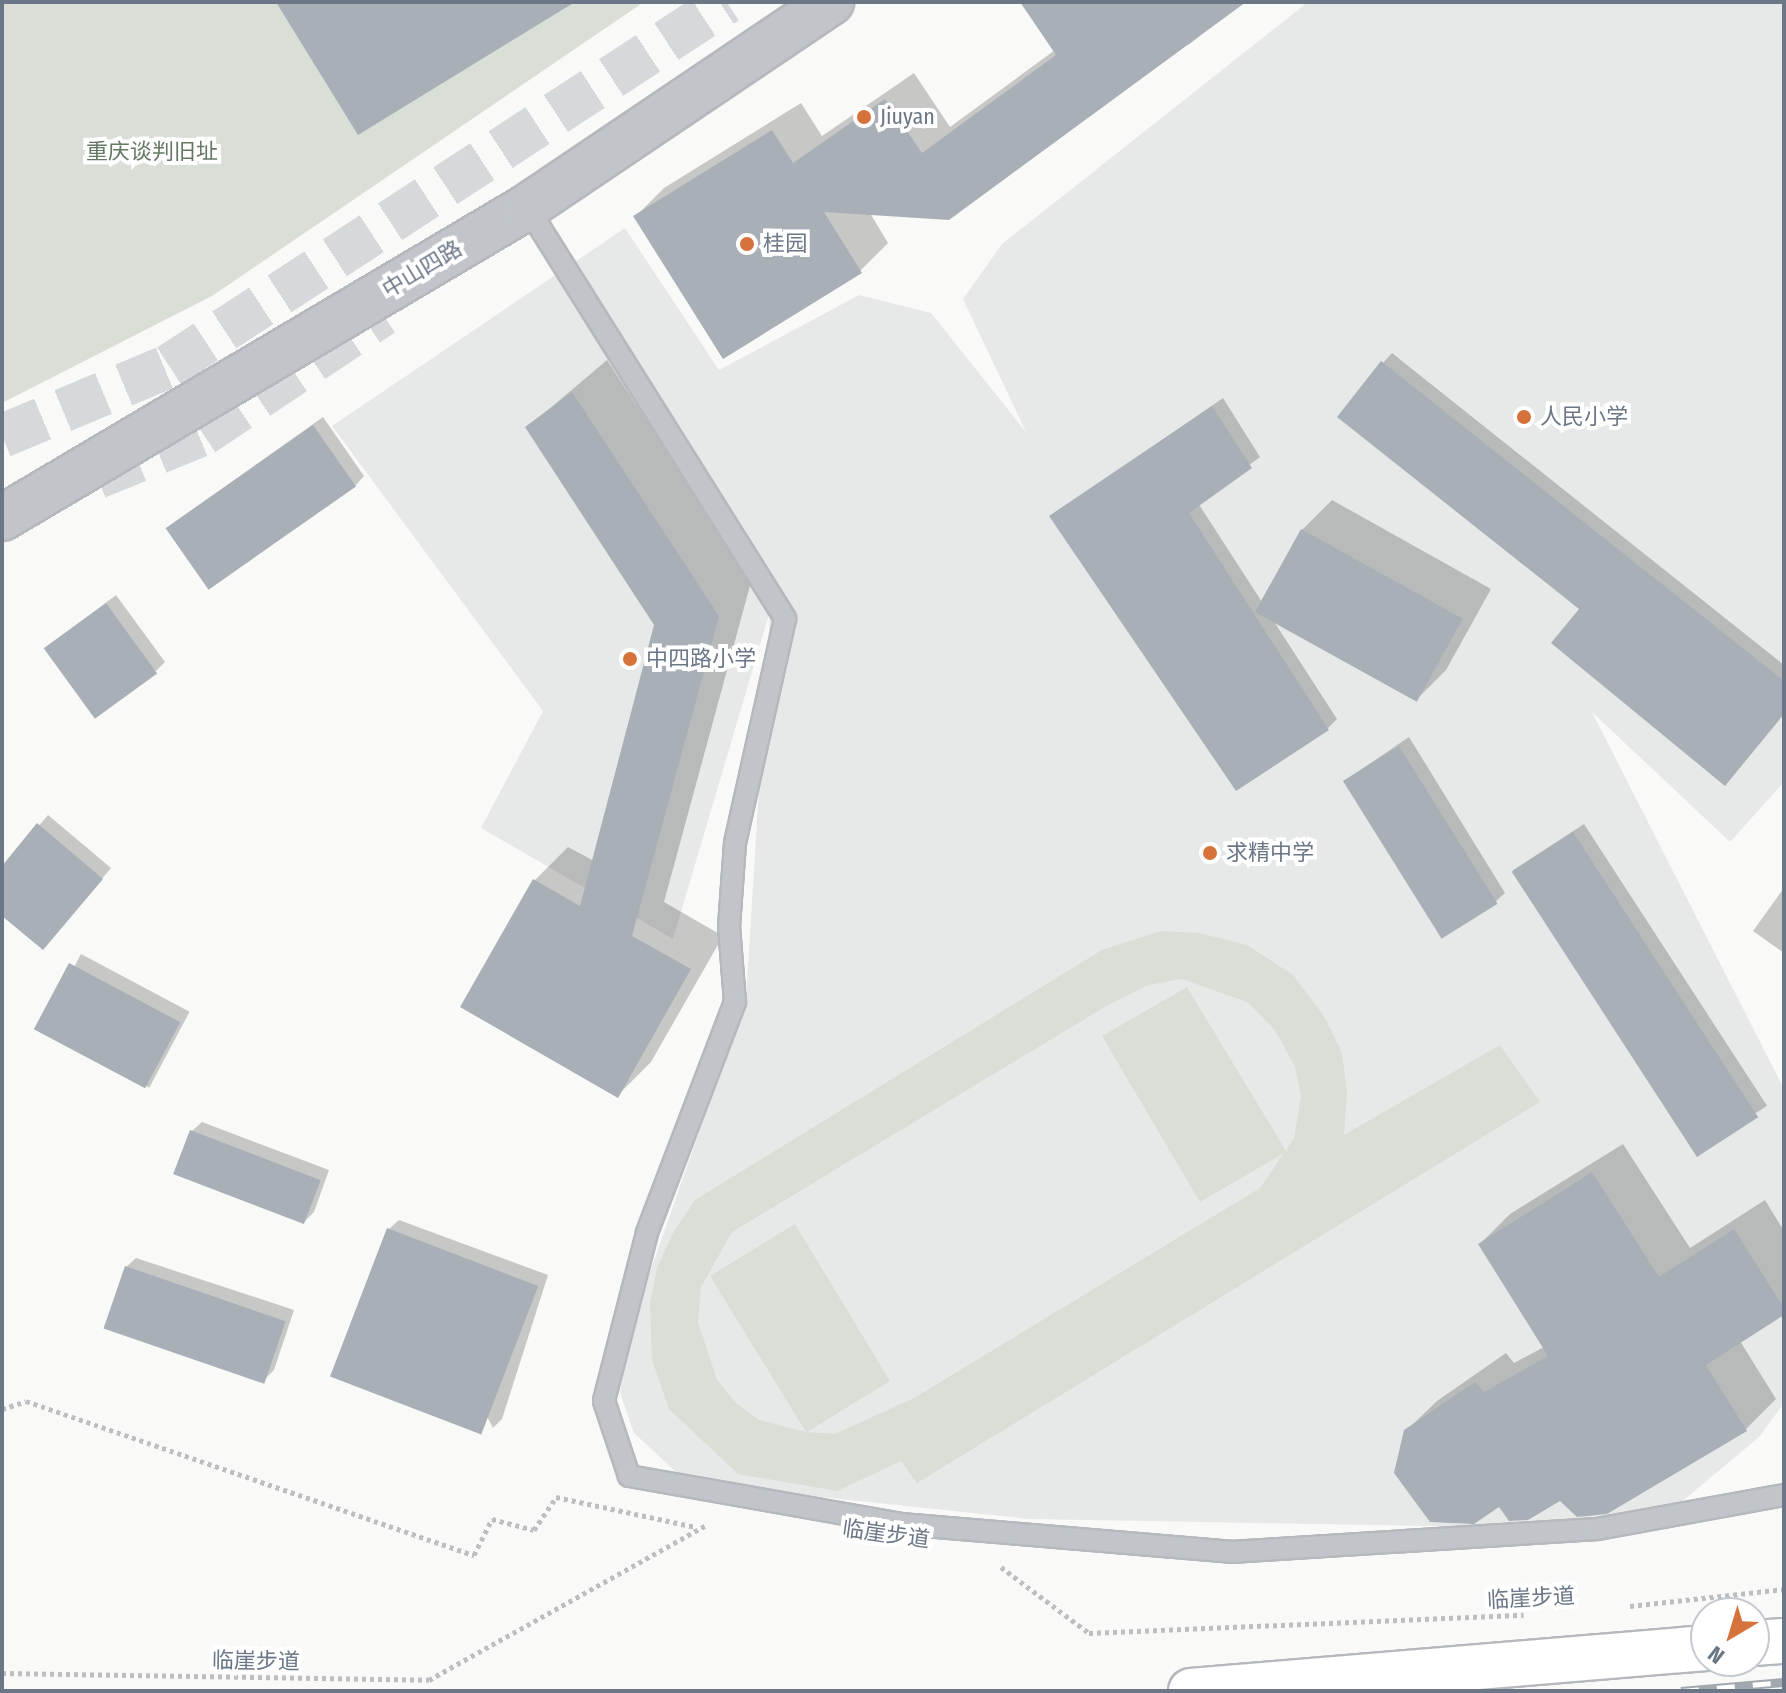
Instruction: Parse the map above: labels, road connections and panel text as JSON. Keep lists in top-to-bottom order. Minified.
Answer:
{"streets":{"street":["中山四路"],"path":["临崖步道"]},"parks":["重庆谈判旧址"],"places":["Jiuyan","桂园","人民小学","中四路小学","求精中学"],"north":"bottom left"}
